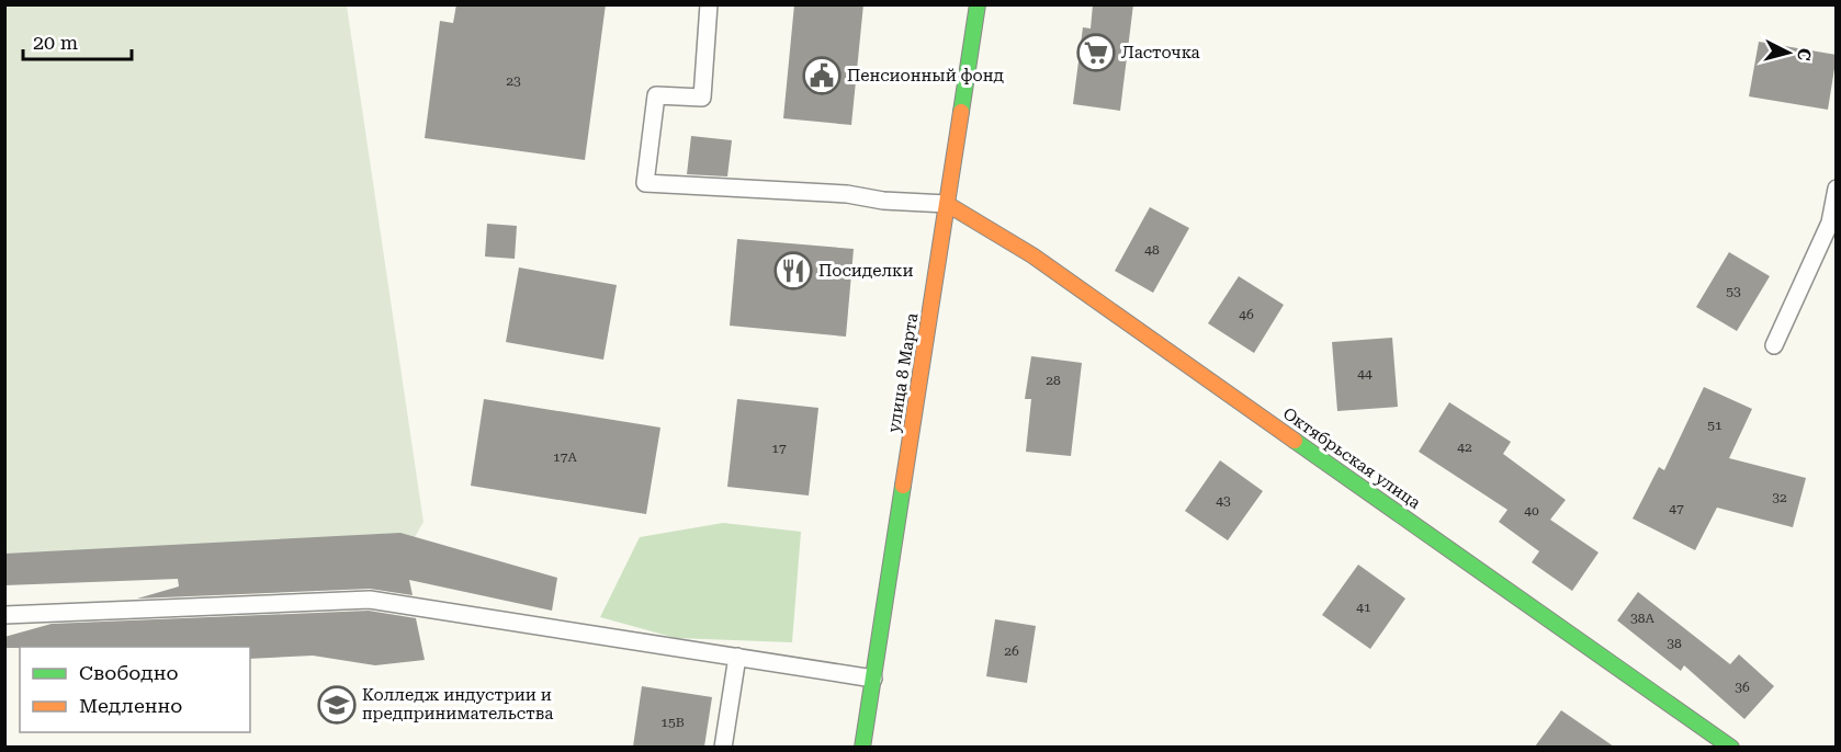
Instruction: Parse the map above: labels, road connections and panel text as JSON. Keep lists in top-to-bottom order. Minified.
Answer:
{"streets":{"street":["улица 8 Марта","Октябрьская улица"]},"crossings":[["улица 8 Марта","Октябрьская улица"]],"places":{"supermarket":["Ласточка"],"public building":["Пенсионный фонд"],"restaurant":["Посиделки"],"school or university":["Колледж индустрии и предпринимательства"]},"house_numbers":["23","48","53","46","44","28","51","42","17","17А","32","43","47","40","41","38А","38","26","36","15В"],"legend":["Свободно","Медленно"],"scale_bar":"20 m","north":"right"}
